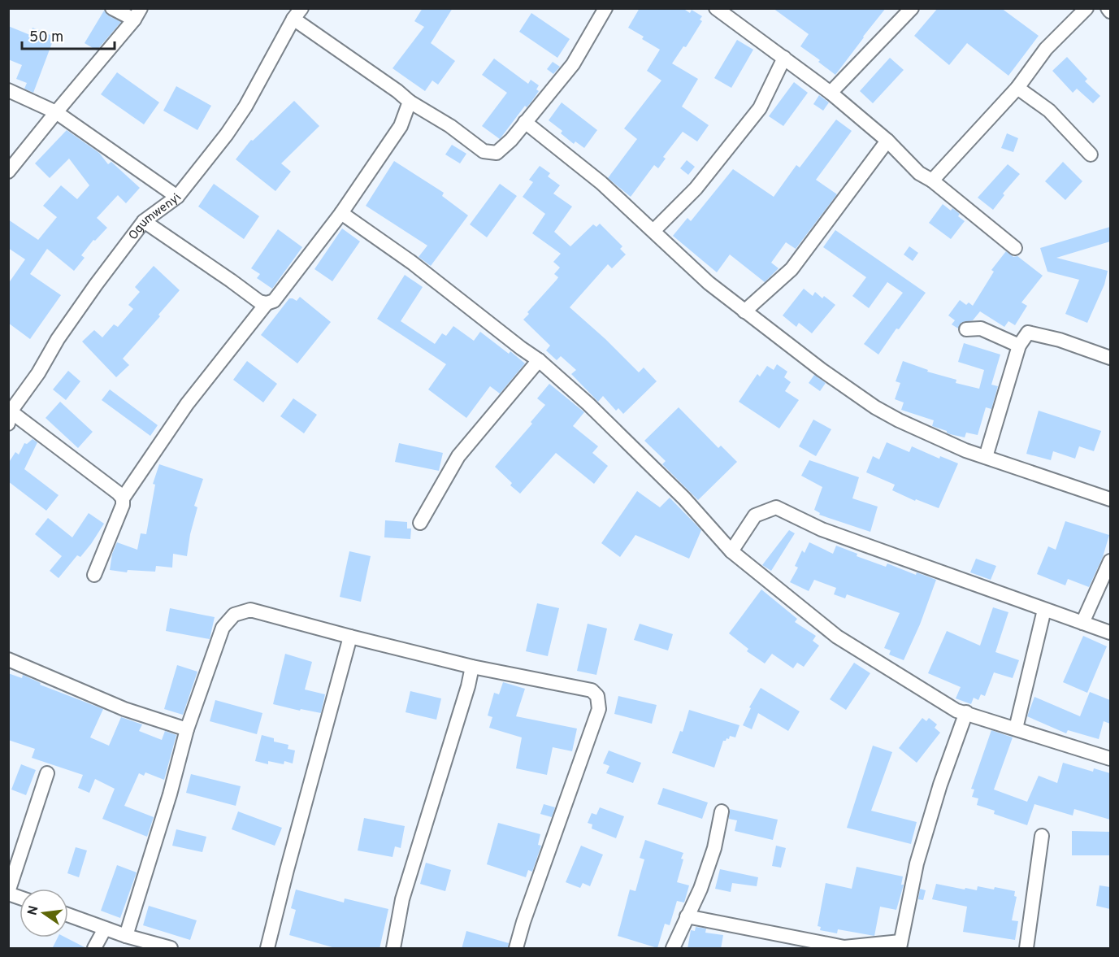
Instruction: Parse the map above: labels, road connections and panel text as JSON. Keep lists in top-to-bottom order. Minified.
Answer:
{"streets":{"street":["Ogumwenyi"]},"scale_bar":"50 m","north":"left"}
